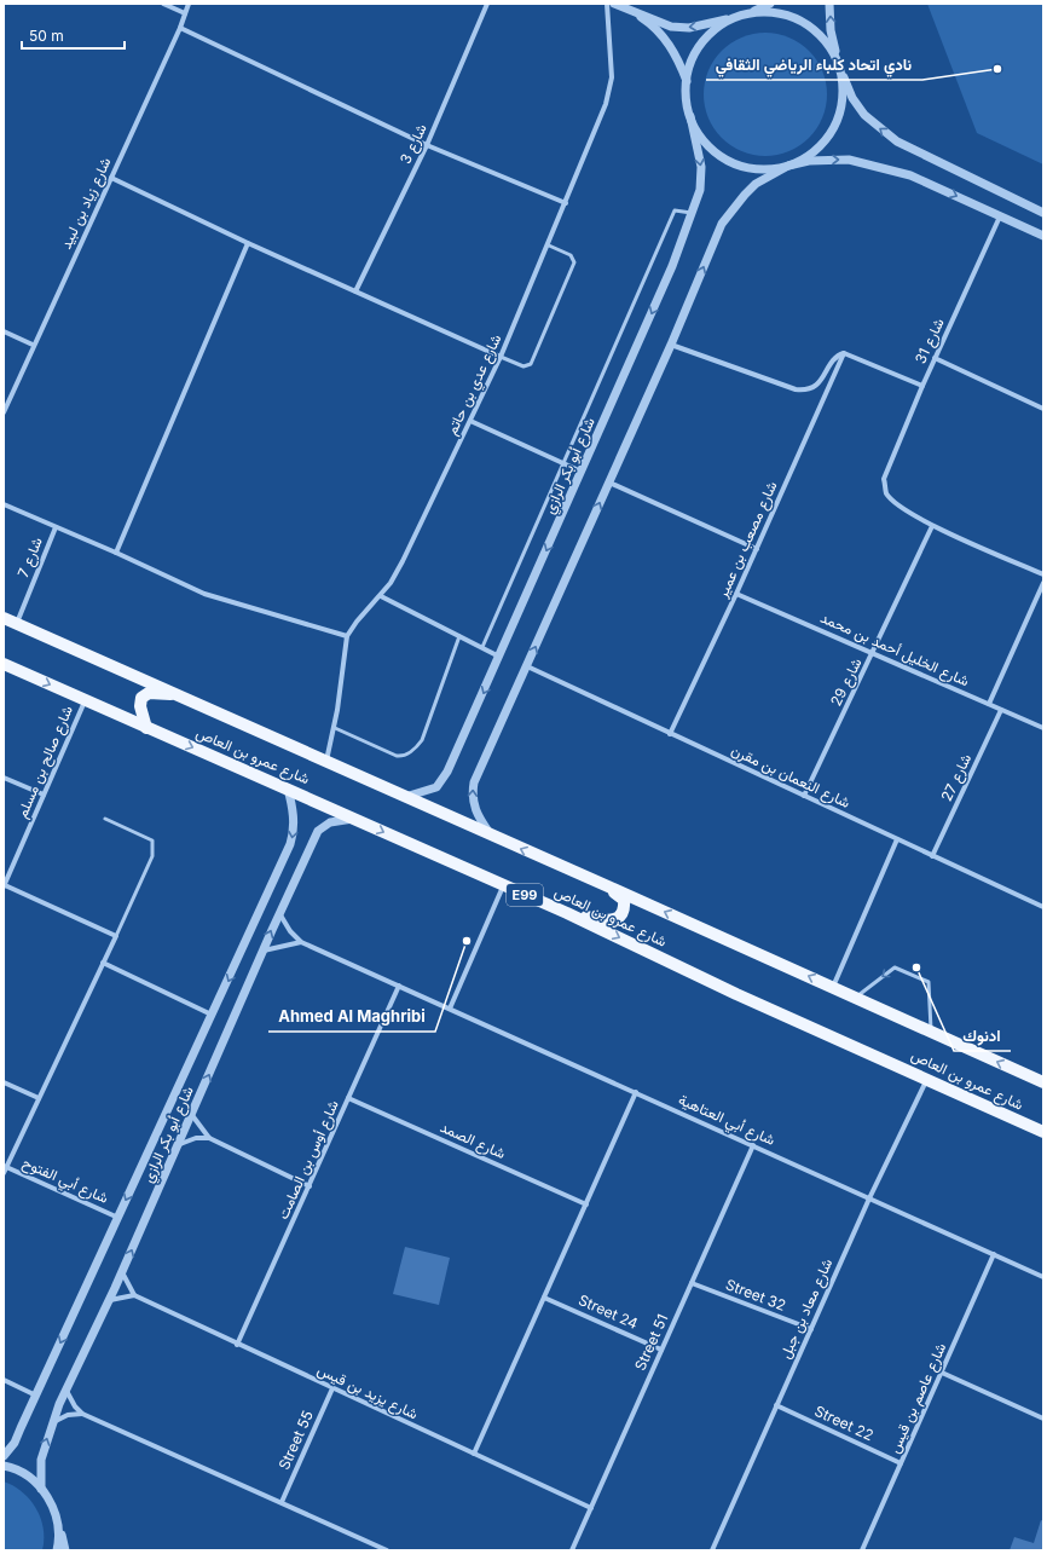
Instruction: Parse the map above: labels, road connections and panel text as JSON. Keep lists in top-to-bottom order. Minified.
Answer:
{"streets":{"main road":["شارع عمرو بن العاص","E99"],"street":["شارع 3","شارع زياد بن لبيد","شارع 31","شارع عدي بن حاتم","شارع أبو بكر الرازي","شارع مصعب بن عمير","شارع 7","شارع الخليل أحمد بن محمد","شارع 29","شارع صالح بن مسلم","شارع النعمان بن مقرن","شارع 27","شارع أبي العتاهية","شارع الصمد","شارع أوس بن الصامت","شارع أبي الفتوح","Street 32","شارع معاد بن جبل","Street 24","Street 51","شارع يزيد بن قيس","شارع عاصم بن قيس","Street 22","Street 55"]},"crossings":[["شارع 31","شارع 29"],["شارع عدي بن حاتم","شارع عمرو بن العاص"],["شارع أبو بكر الرازي","شارع عمرو بن العاص"],["شارع أبو بكر الرازي","شارع أبي الفتوح"],["شارع مصعب بن عمير","شارع الخليل أحمد بن محمد"],["شارع مصعب بن عمير","شارع النعمان بن مقرن"],["شارع 7","شارع عمرو بن العاص"],["شارع الخليل أحمد بن محمد","شارع 29"],["شارع الخليل أحمد بن محمد","شارع 27"],["شارع 29","شارع النعمان بن مقرن"],["شارع عمرو بن العاص","شارع صالح بن مسلم"],["شارع عمرو بن العاص","شارع معاد بن جبل"],["شارع النعمان بن مقرن","شارع 27"],["شارع أبي العتاهية","شارع أوس بن الصامت"],["شارع أبي العتاهية","شارع معاد بن جبل"],["شارع أبي العتاهية","Street 51"],["شارع أبي العتاهية","شارع عاصم بن قيس"],["شارع الصمد","شارع أوس بن الصامت"],["شارع أوس بن الصامت","شارع يزيد بن قيس"],["Street 32","شارع معاد بن جبل"],["Street 32","Street 51"],["شارع معاد بن جبل","Street 22"],["Street 24","Street 51"],["Street 51","شارع يزيد بن قيس"],["شارع يزيد بن قيس","Street 55"],["شارع عاصم بن قيس","Street 22"]],"places":["نادي اتحاد كلباء الرياضي الثقافي","Ahmed Al Maghribi","ادنوك"],"scale_bar":"50 m"}
